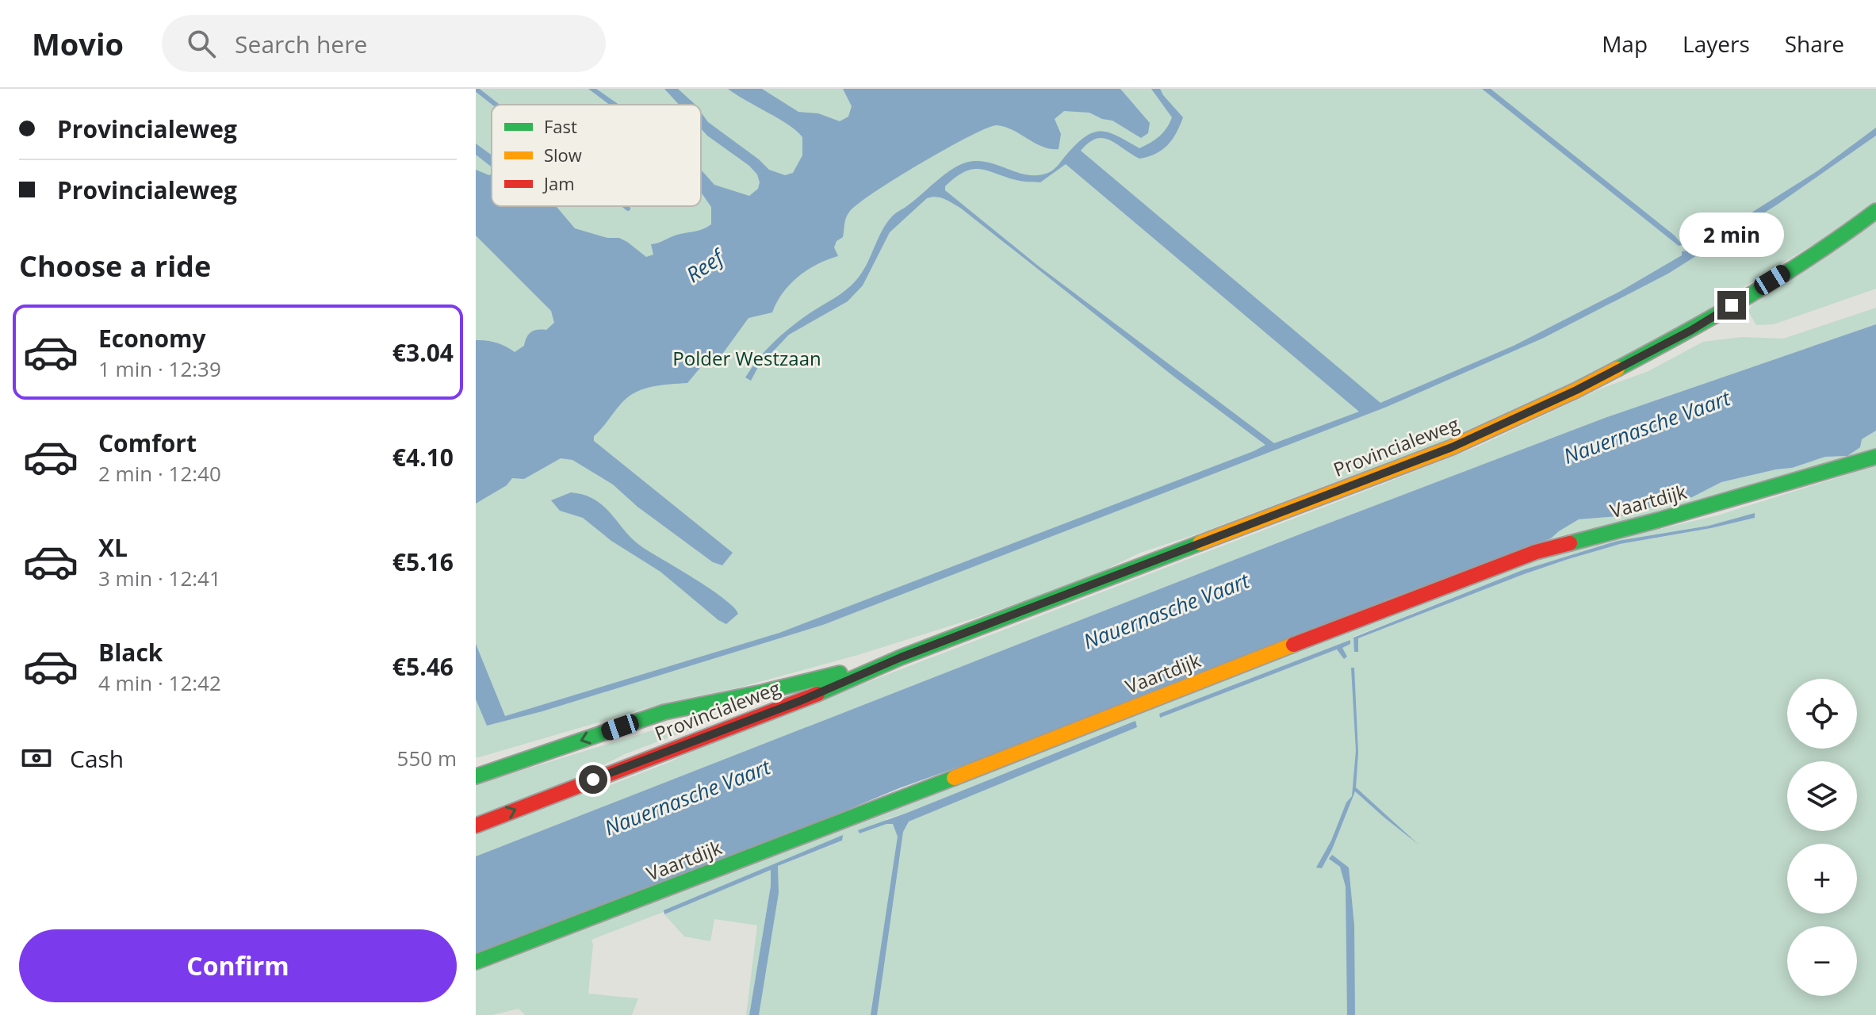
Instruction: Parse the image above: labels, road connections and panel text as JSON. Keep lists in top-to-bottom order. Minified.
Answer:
{"streets":{"main road":["Provincialeweg","Vaartdijk"]},"water":["Reef","Nauernasche Vaart"],"parks":["Polder Westzaan"],"legend":["Fast","Slow","Jam"],"page":{"header":"Movio","search":"Search here","nav":["Map","Layers","Share"],"banner":["Provincialeweg","Provincialeweg"],"bubble":"2 min","heading":"Choose a ride","list":[{"name":"Economy","note":"1 min · 12:39","value":"€3.04"},{"name":"Comfort","note":"2 min · 12:40","value":"€4.10"},{"name":"XL","note":"3 min · 12:41","value":"€5.16"},{"name":"Black","note":"4 min · 12:42","value":"€5.46"}],"map_buttons":["+","−"],"pay":["Cash","550 m"],"buttons":"Confirm"}}
